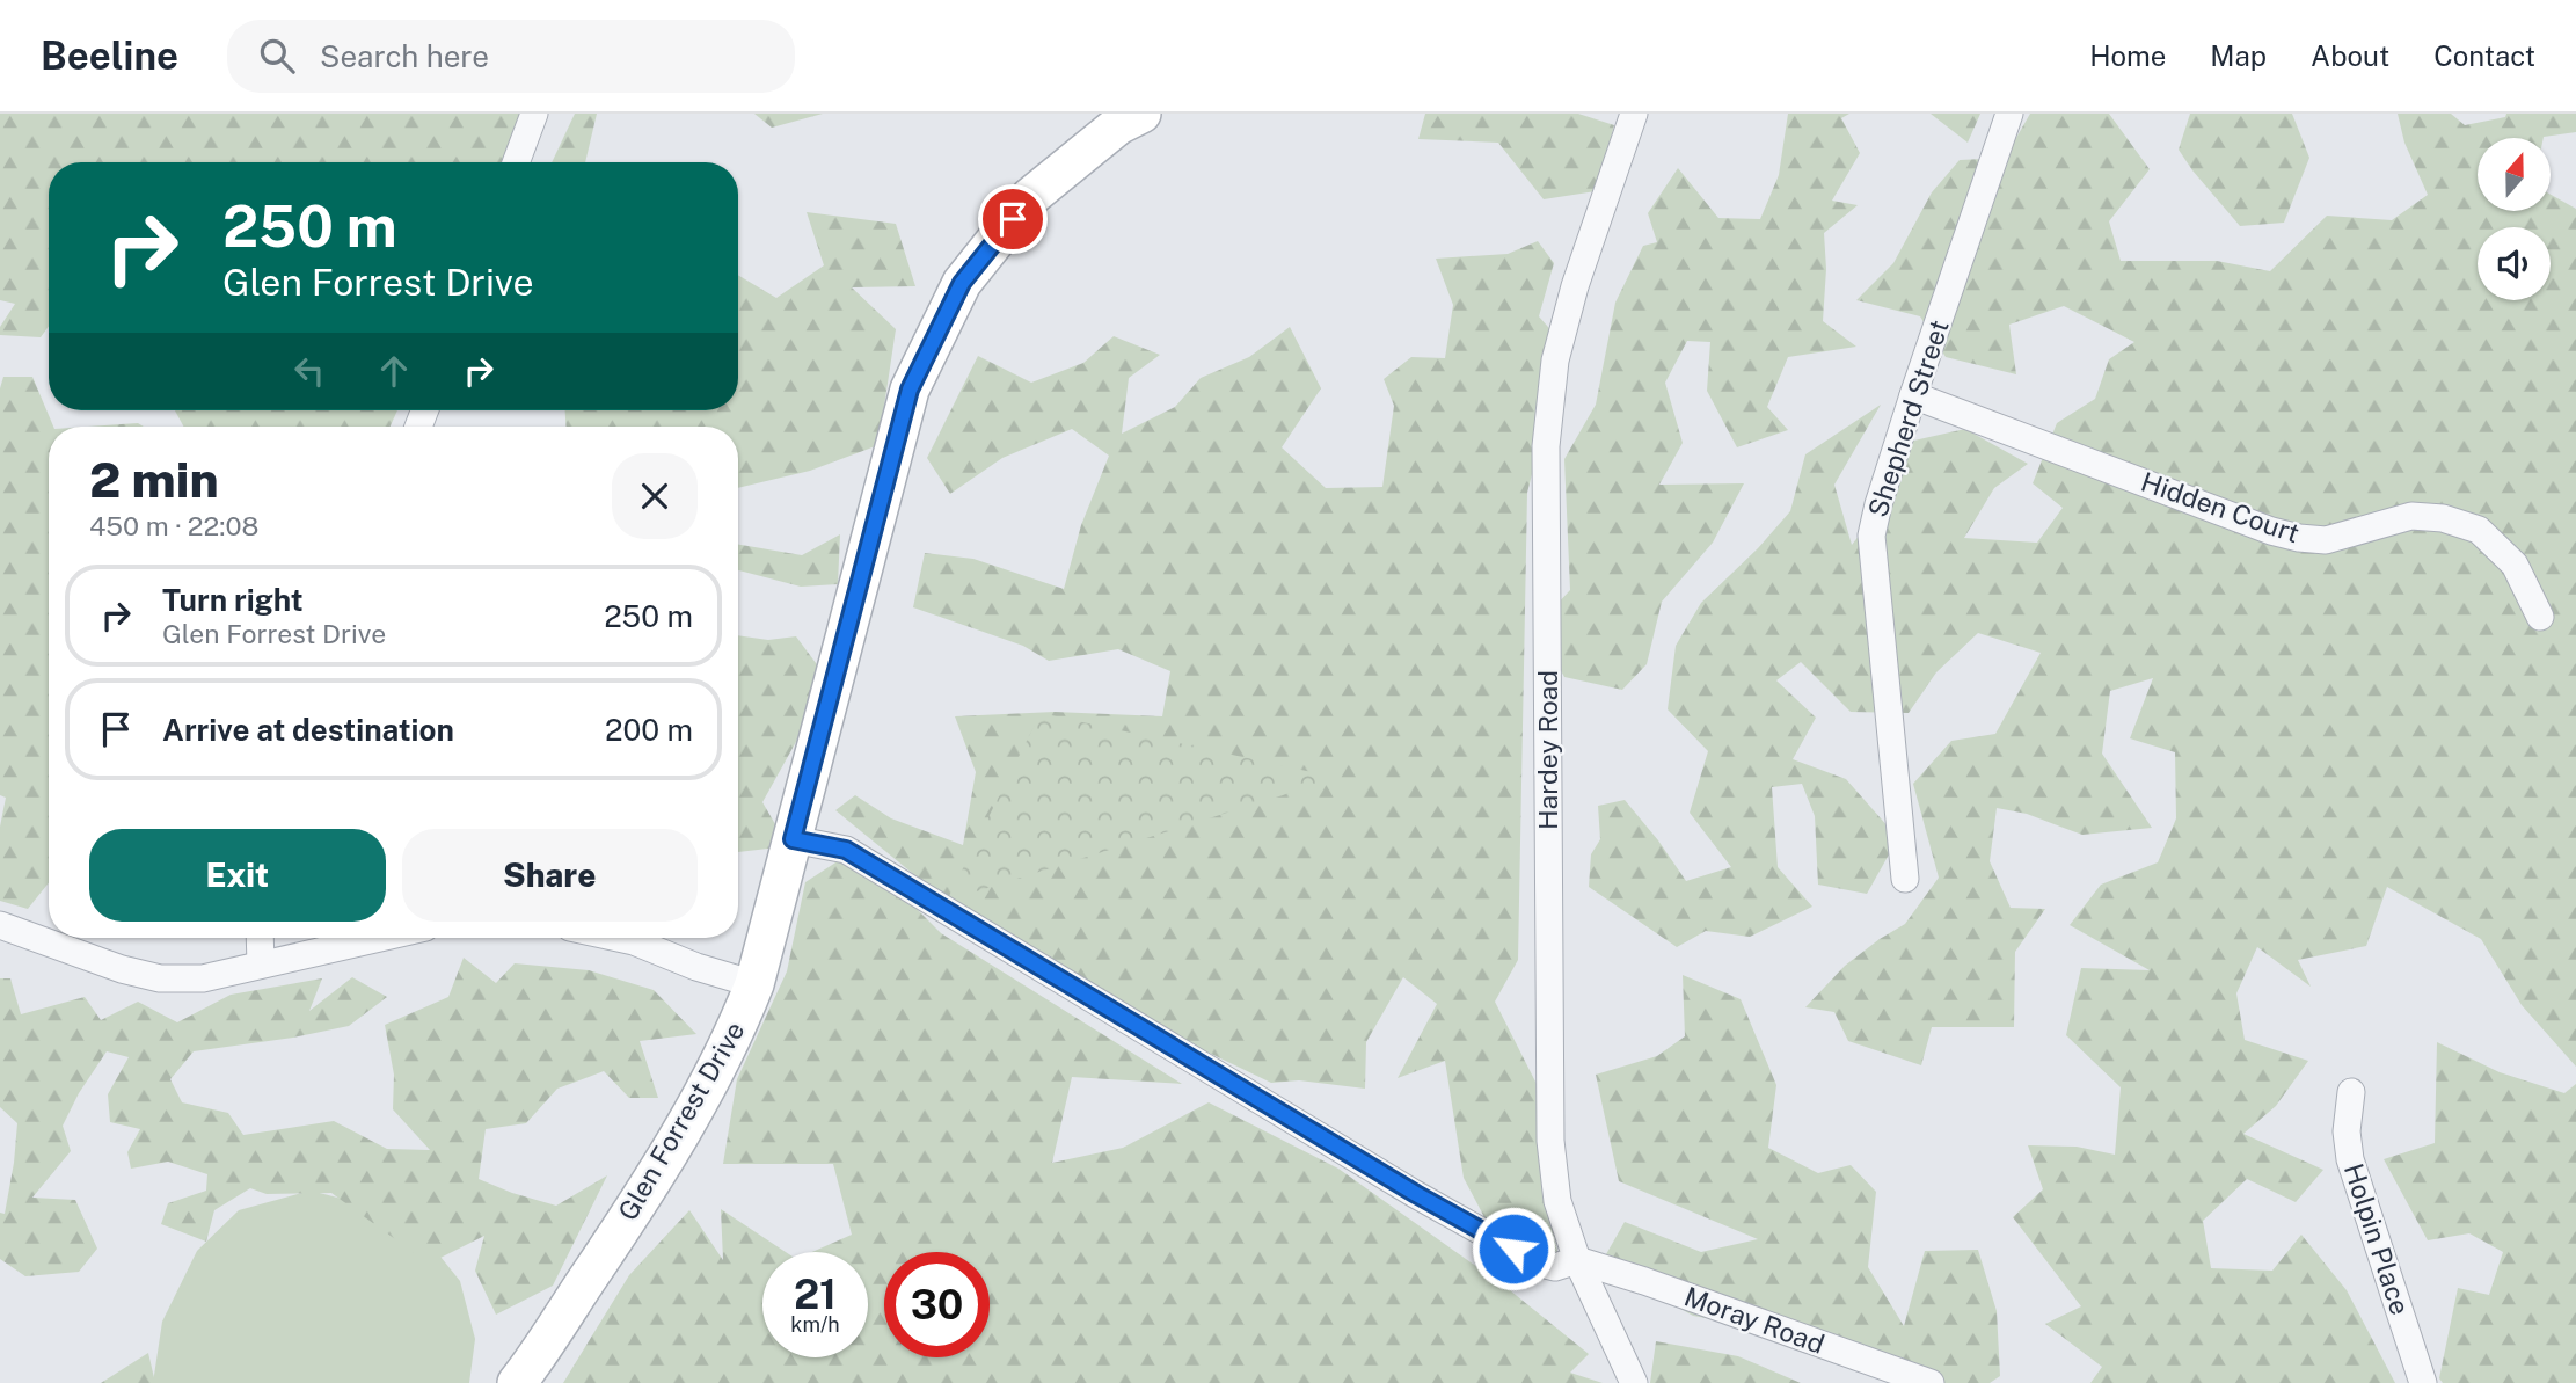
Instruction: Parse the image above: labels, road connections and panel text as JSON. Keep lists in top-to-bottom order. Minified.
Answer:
{"streets":{"street":["Shepherd Street","Hidden Court","Hardey Road","Glen Forrest Drive","Holpin Place","Moray Road"]},"crossings":[["Shepherd Street","Hidden Court"],["Hardey Road","Moray Road"]],"north":"top","page":{"header":"Beeline","search":"Search here","nav":["Home","Map","About","Contact"],"turn":["250 m","Glen Forrest Drive"],"heading":["2 min","450 m · 22:08"],"list":[{"name":"Turn right","note":"Glen Forrest Drive","value":"250 m"},{"name":"Arrive at destination","value":"200 m"}],"buttons":["Exit","Share"],"speed":"21 km/h","limit":"30"}}
